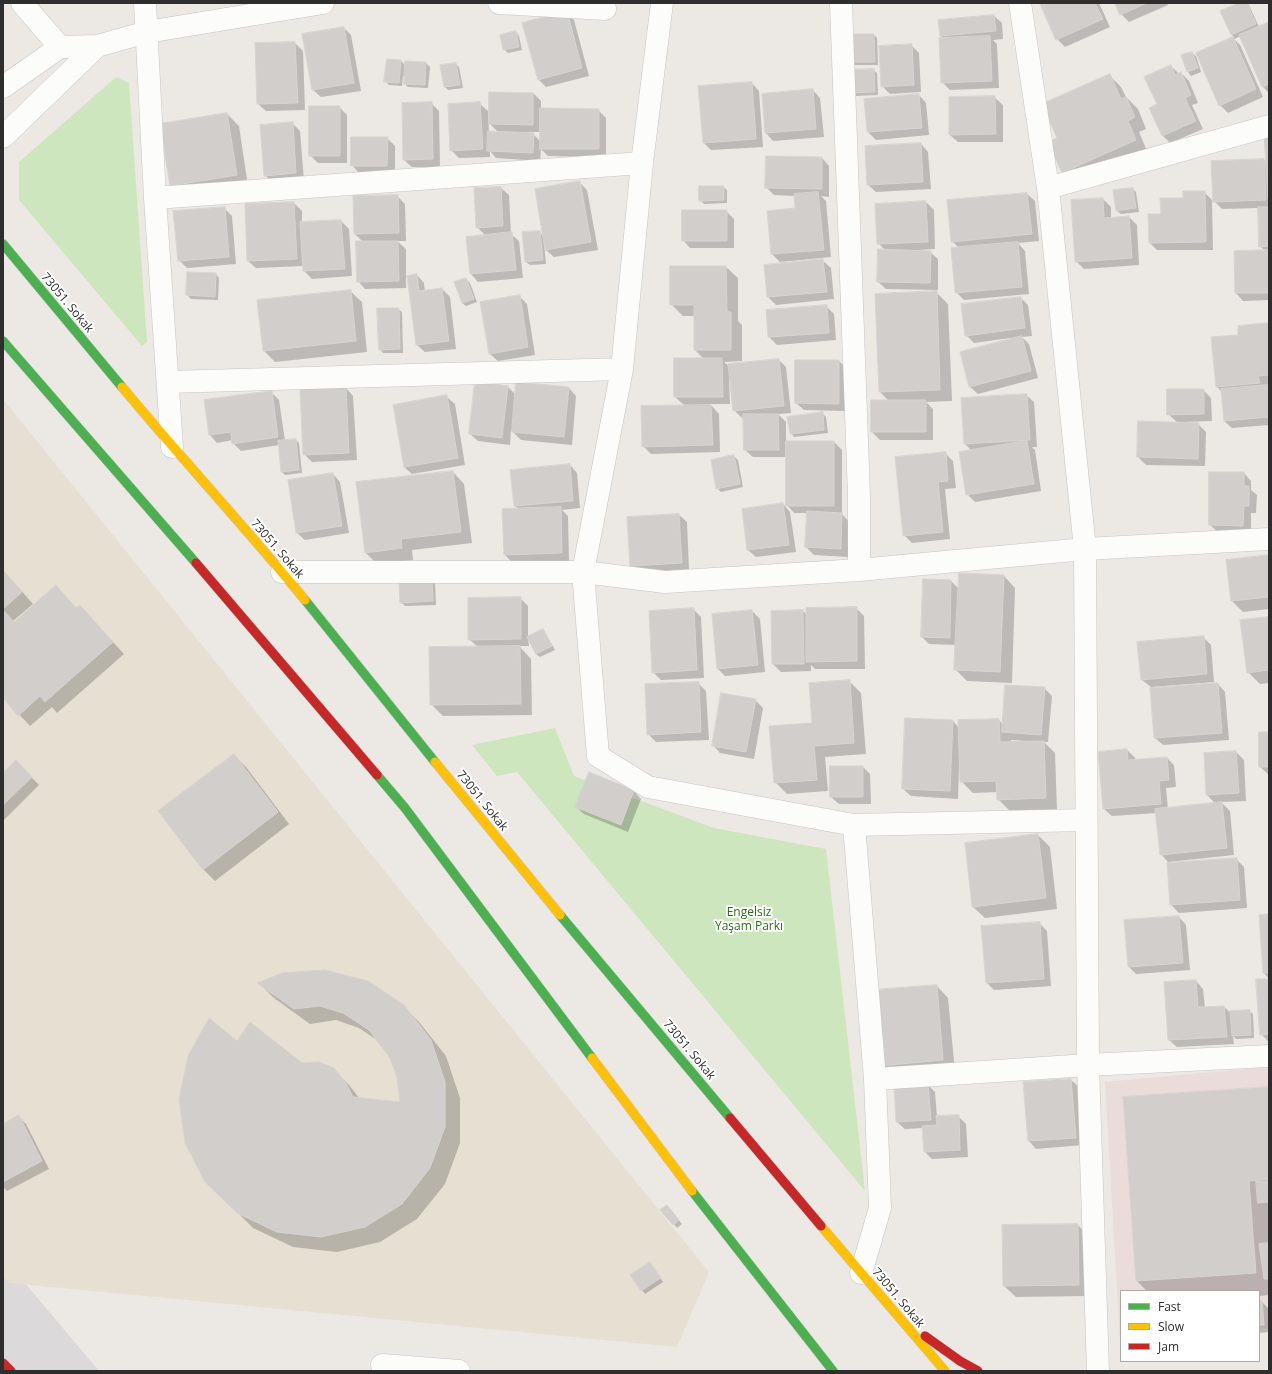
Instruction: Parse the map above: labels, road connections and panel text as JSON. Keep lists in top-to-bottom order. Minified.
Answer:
{"streets":{"main road":["73051. Sokak"]},"parks":["Engelsiz Yaşam Parkı"],"legend":["Fast","Slow","Jam"]}
